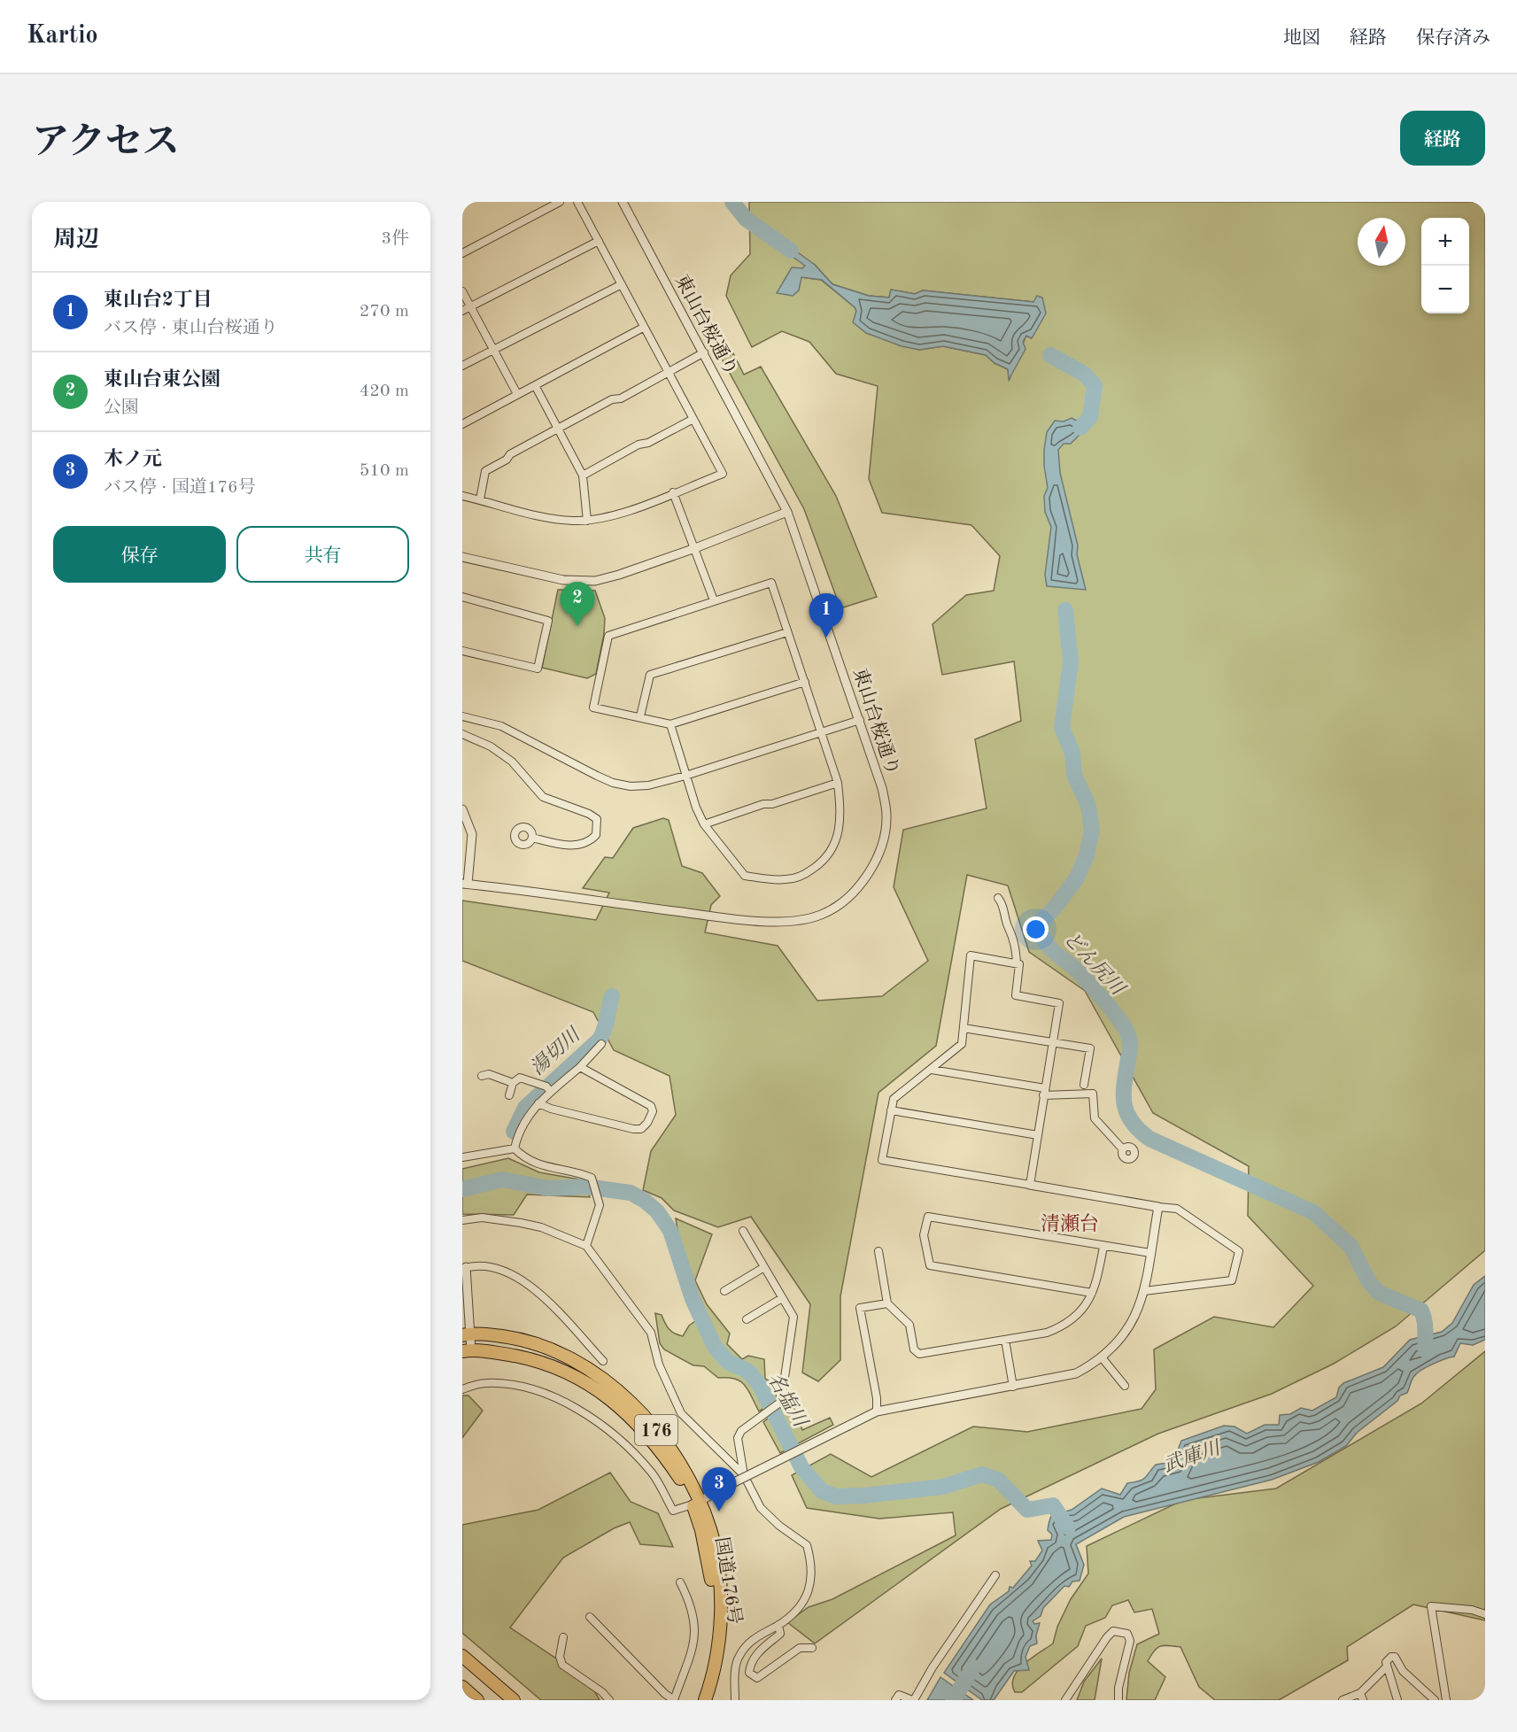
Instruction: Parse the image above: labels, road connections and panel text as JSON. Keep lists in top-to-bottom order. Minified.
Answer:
{"streets":{"highway":["176","国道176号"],"street":["東山台桜通り"]},"districts":["清瀬台"],"water":["どん尻川","湯切川","名塩川","武庫川"],"north":"top","page":{"header":"Kartio","nav":["地図","経路","保存済み"],"title":"アクセス","buttons":["経路",["保存","共有"]],"heading":["周辺","3件"],"map_buttons":["+","−"],"list":[{"mark":"1","name":"東山台2丁目","note":"バス停 · 東山台桜通り","value":"270 m"},{"mark":"2","name":"東山台東公園","note":"公園","value":"420 m"},{"mark":"3","name":"木ノ元","note":"バス停 · 国道176号","value":"510 m"}],"pins":["2","1","3"]}}
